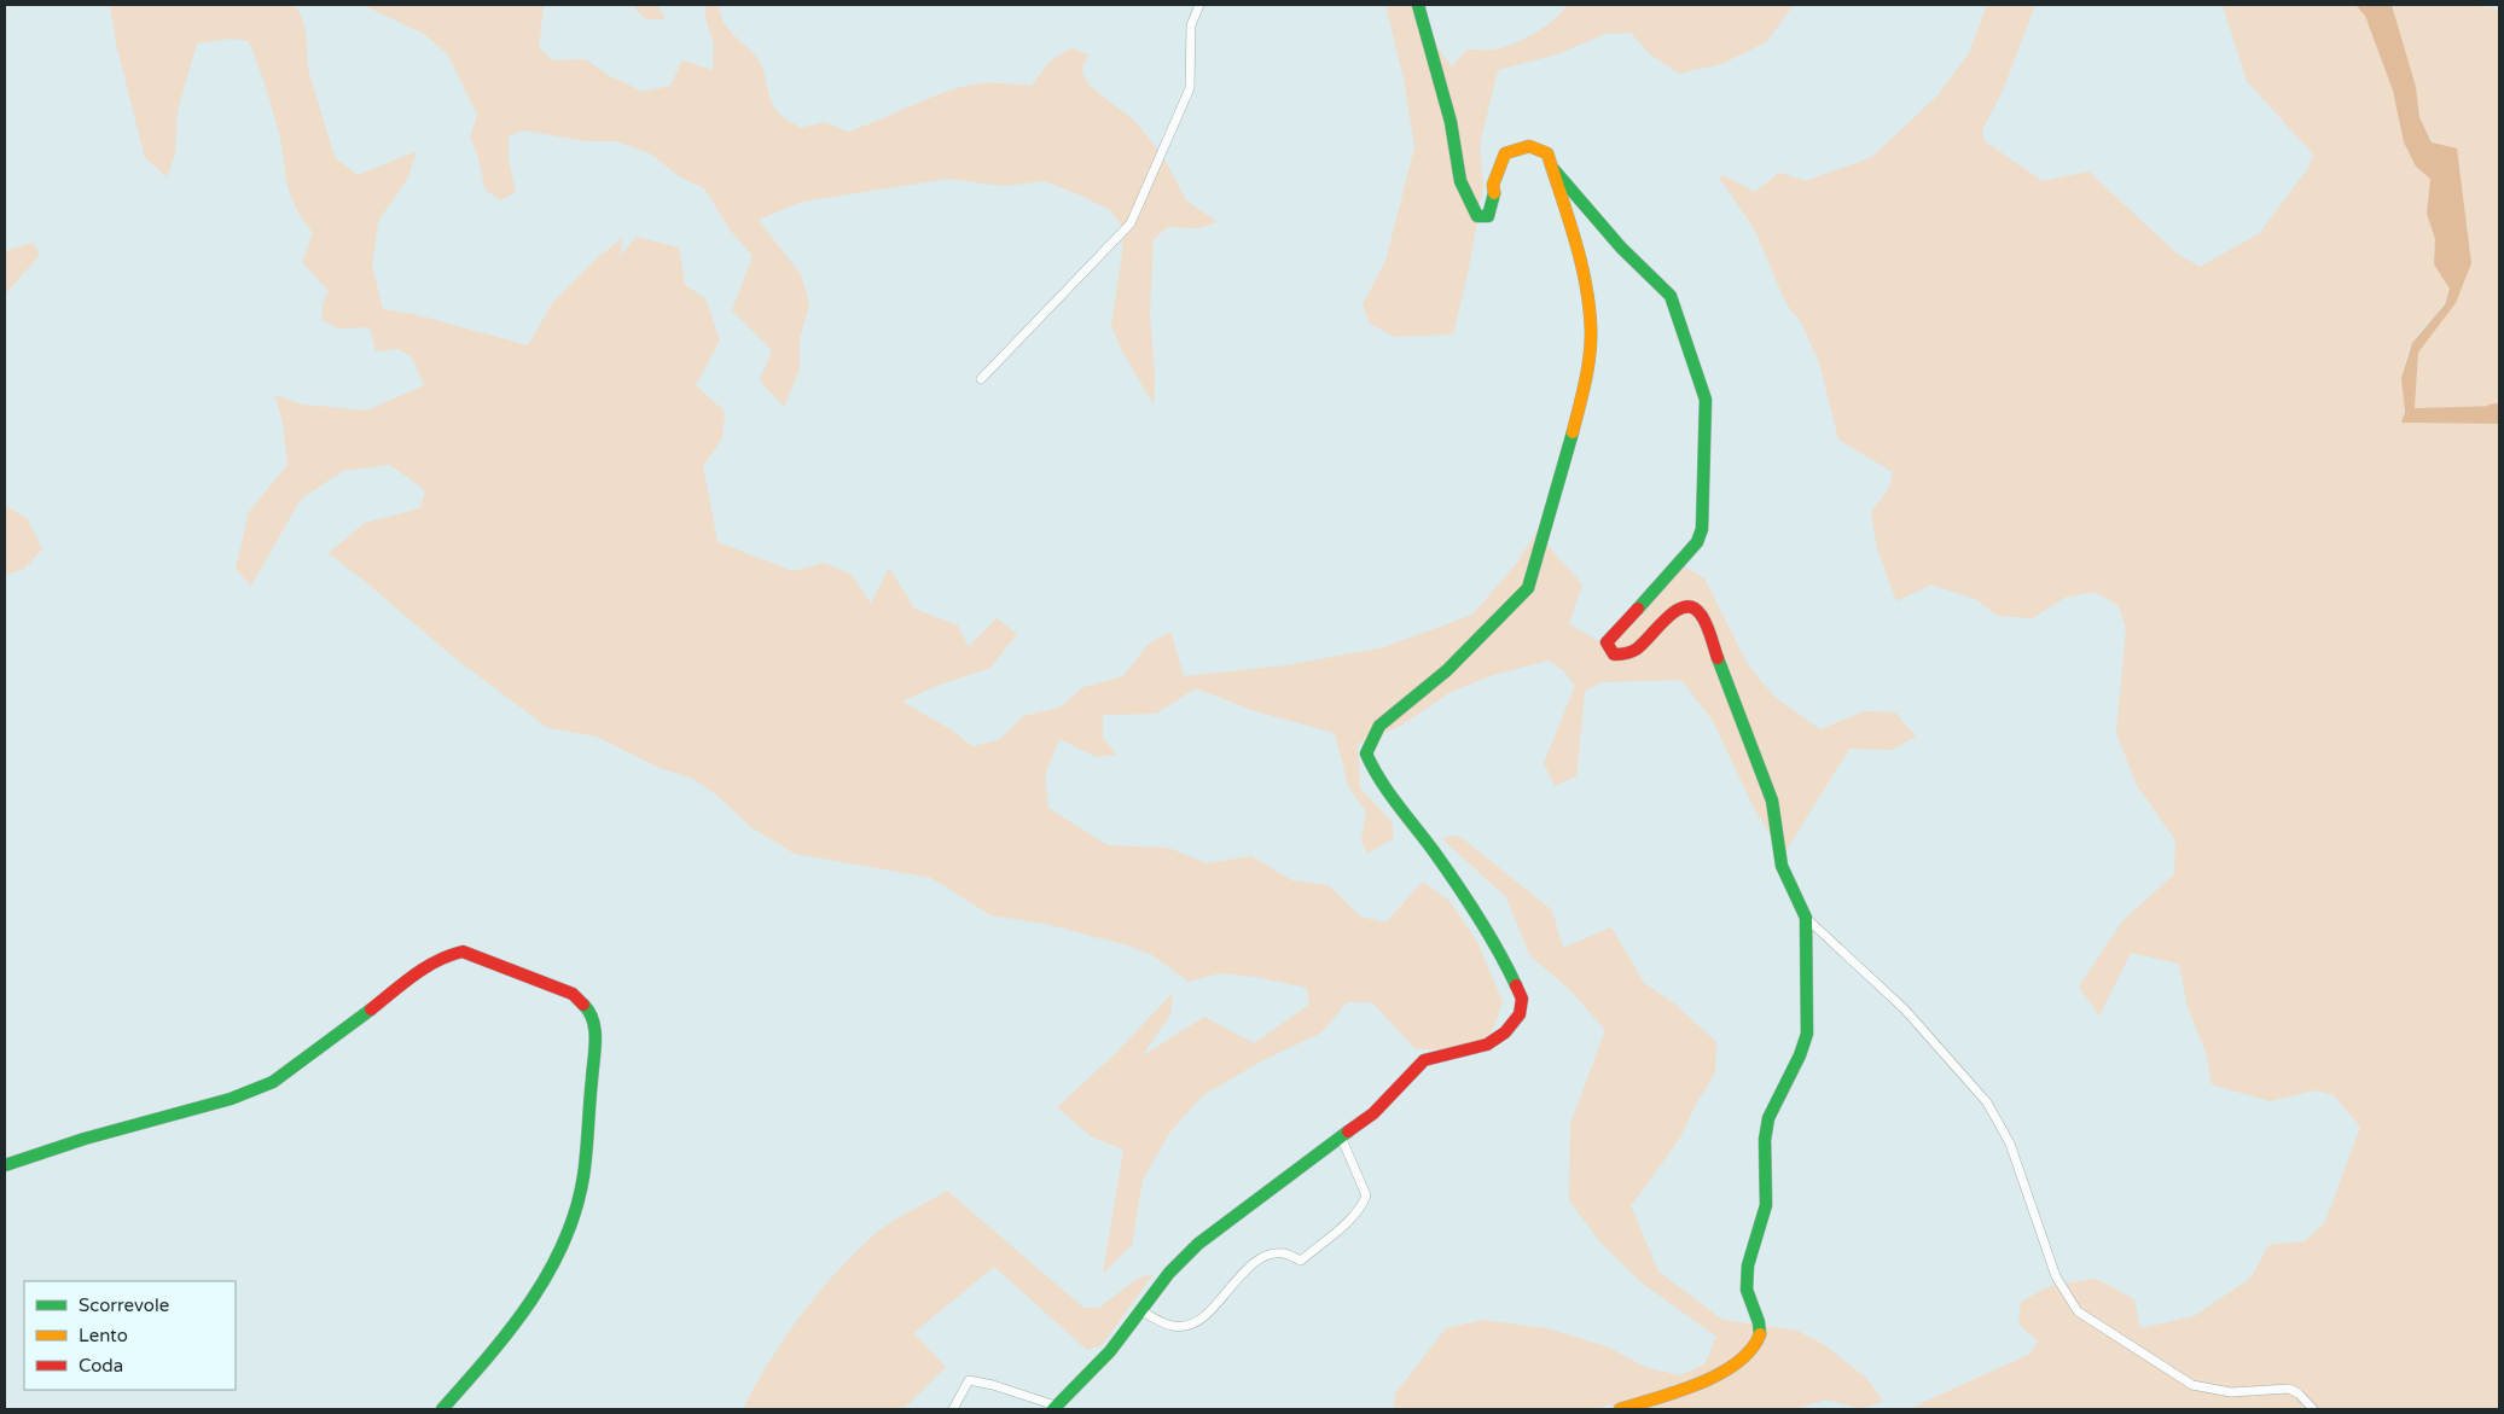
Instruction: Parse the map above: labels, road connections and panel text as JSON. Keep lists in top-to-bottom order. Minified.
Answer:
{"legend":["Scorrevole","Lento","Coda"]}
